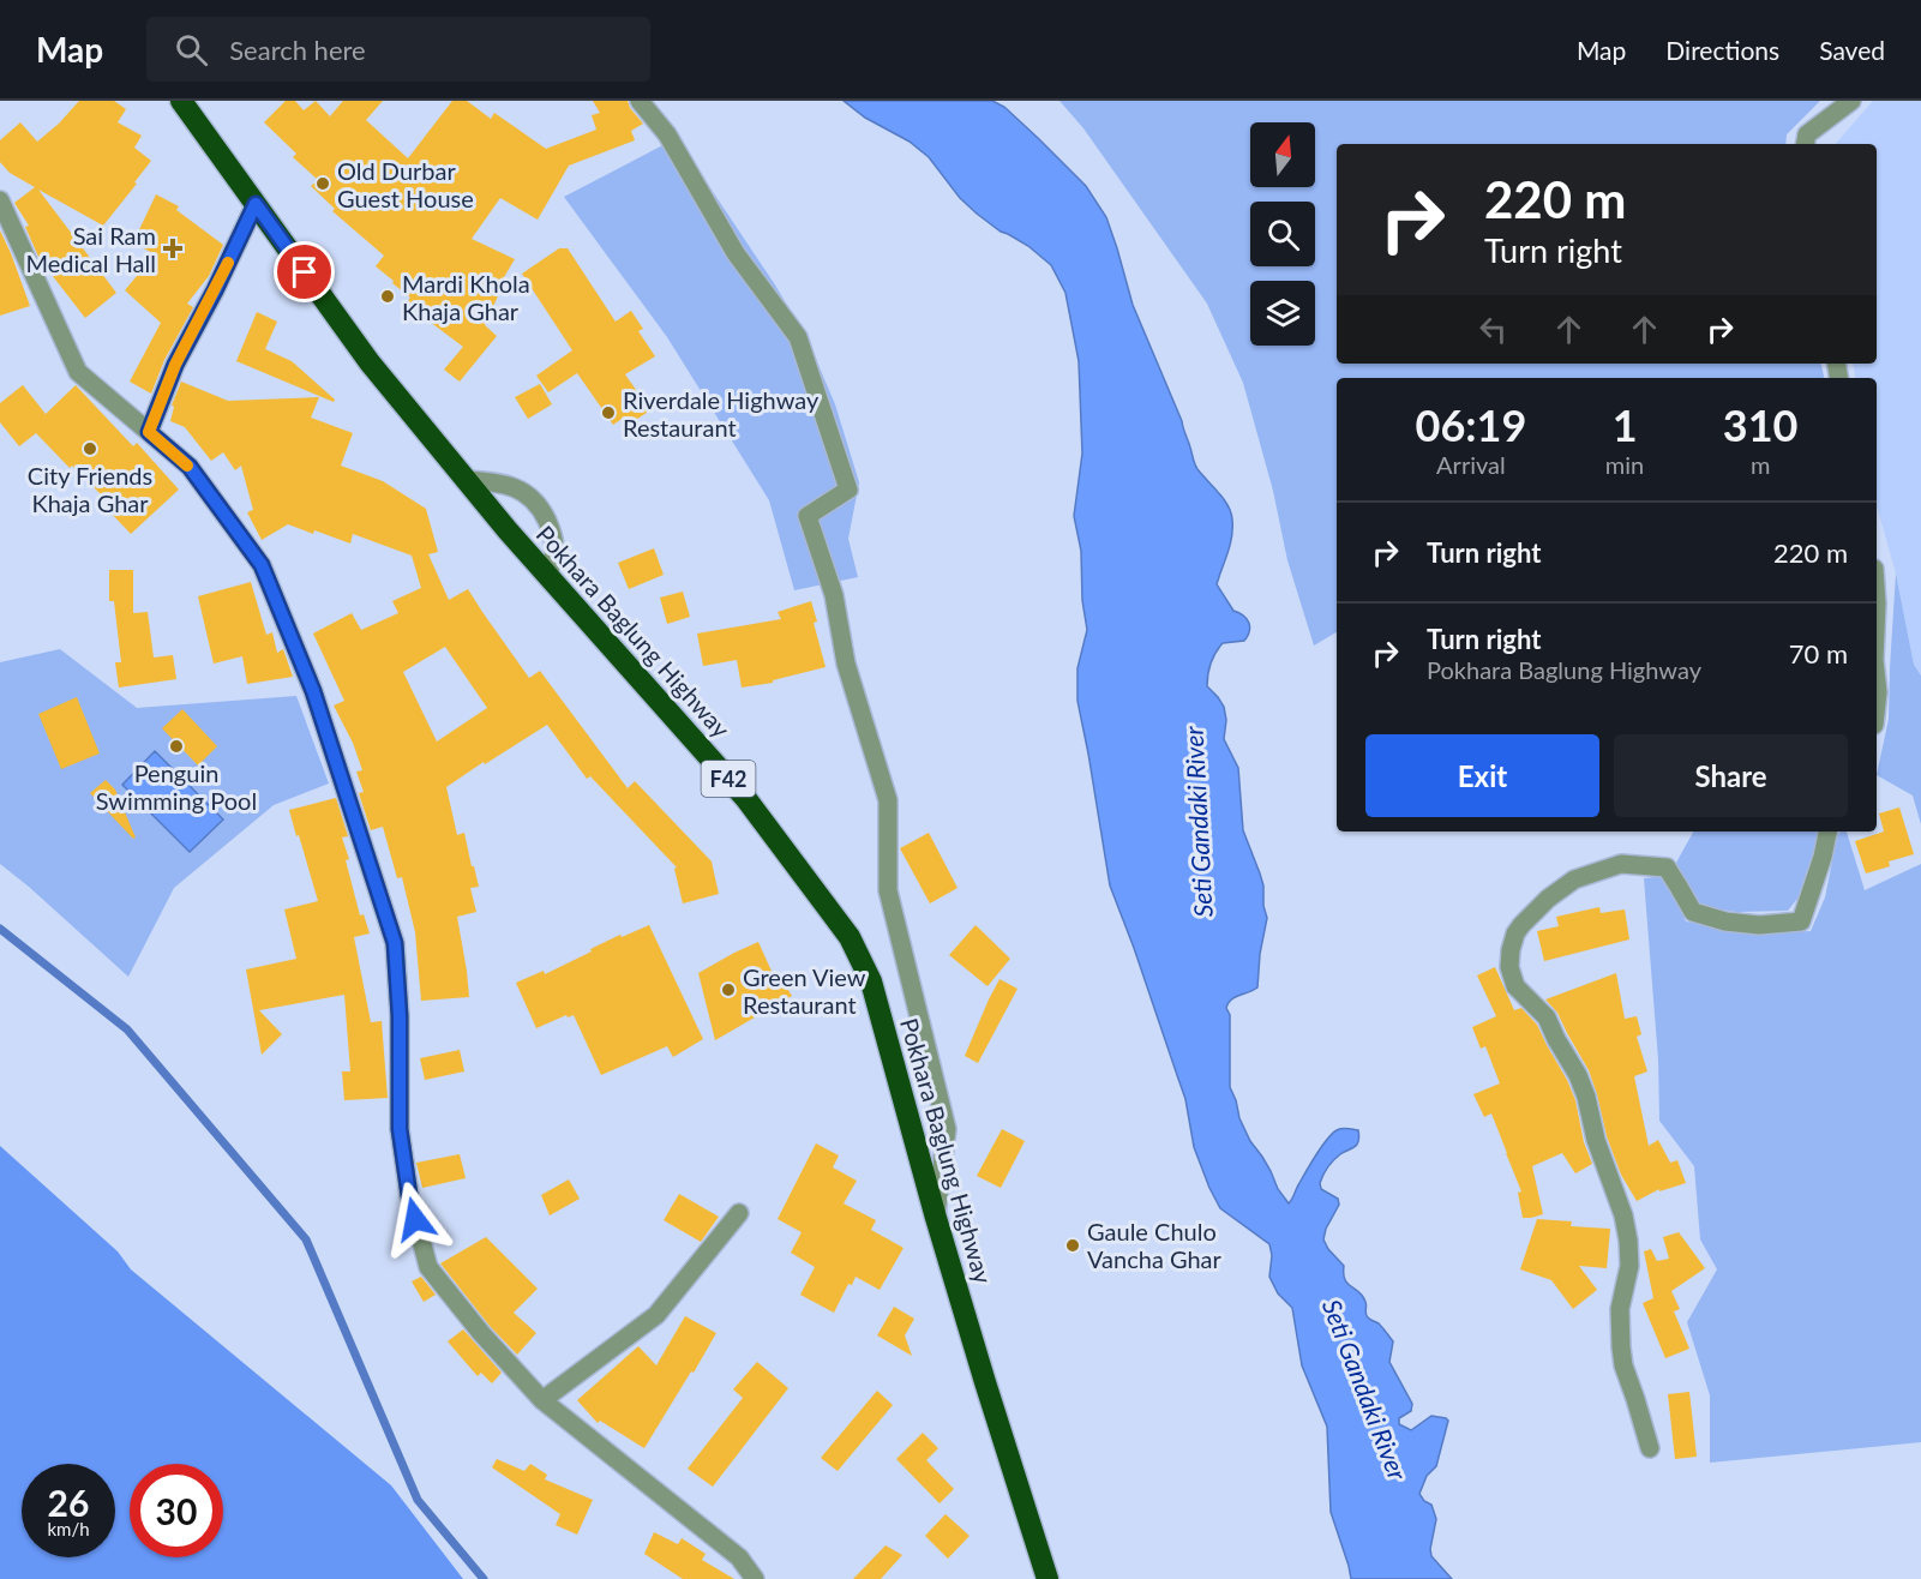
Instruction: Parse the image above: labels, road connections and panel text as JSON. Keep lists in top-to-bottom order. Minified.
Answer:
{"streets":{"highway":["Pokhara Baglung Highway","F42"]},"water":["Seti Gandaki River"],"places":{"other":["Old Durbar Guest House","Mardi Khola Khaja Ghar","Riverdale Highway Restaurant","City Friends Khaja Ghar","Penguin Swimming Pool","Green View Restaurant","Gaule Chulo Vancha Ghar"],"health":["Sai Ram Medical Hall"]},"north":"top","page":{"header":"Map","search":"Search here","nav":["Map","Directions","Saved"],"turn":["220 m","Turn right"],"eta":["06:19","Arrival","1","min","310","m"],"list":[{"name":"Turn right","value":"220 m"},{"name":"Turn right","note":"Pokhara Baglung Highway","value":"70 m"}],"buttons":["Exit","Share"],"speed":"26 km/h","limit":"30"}}
